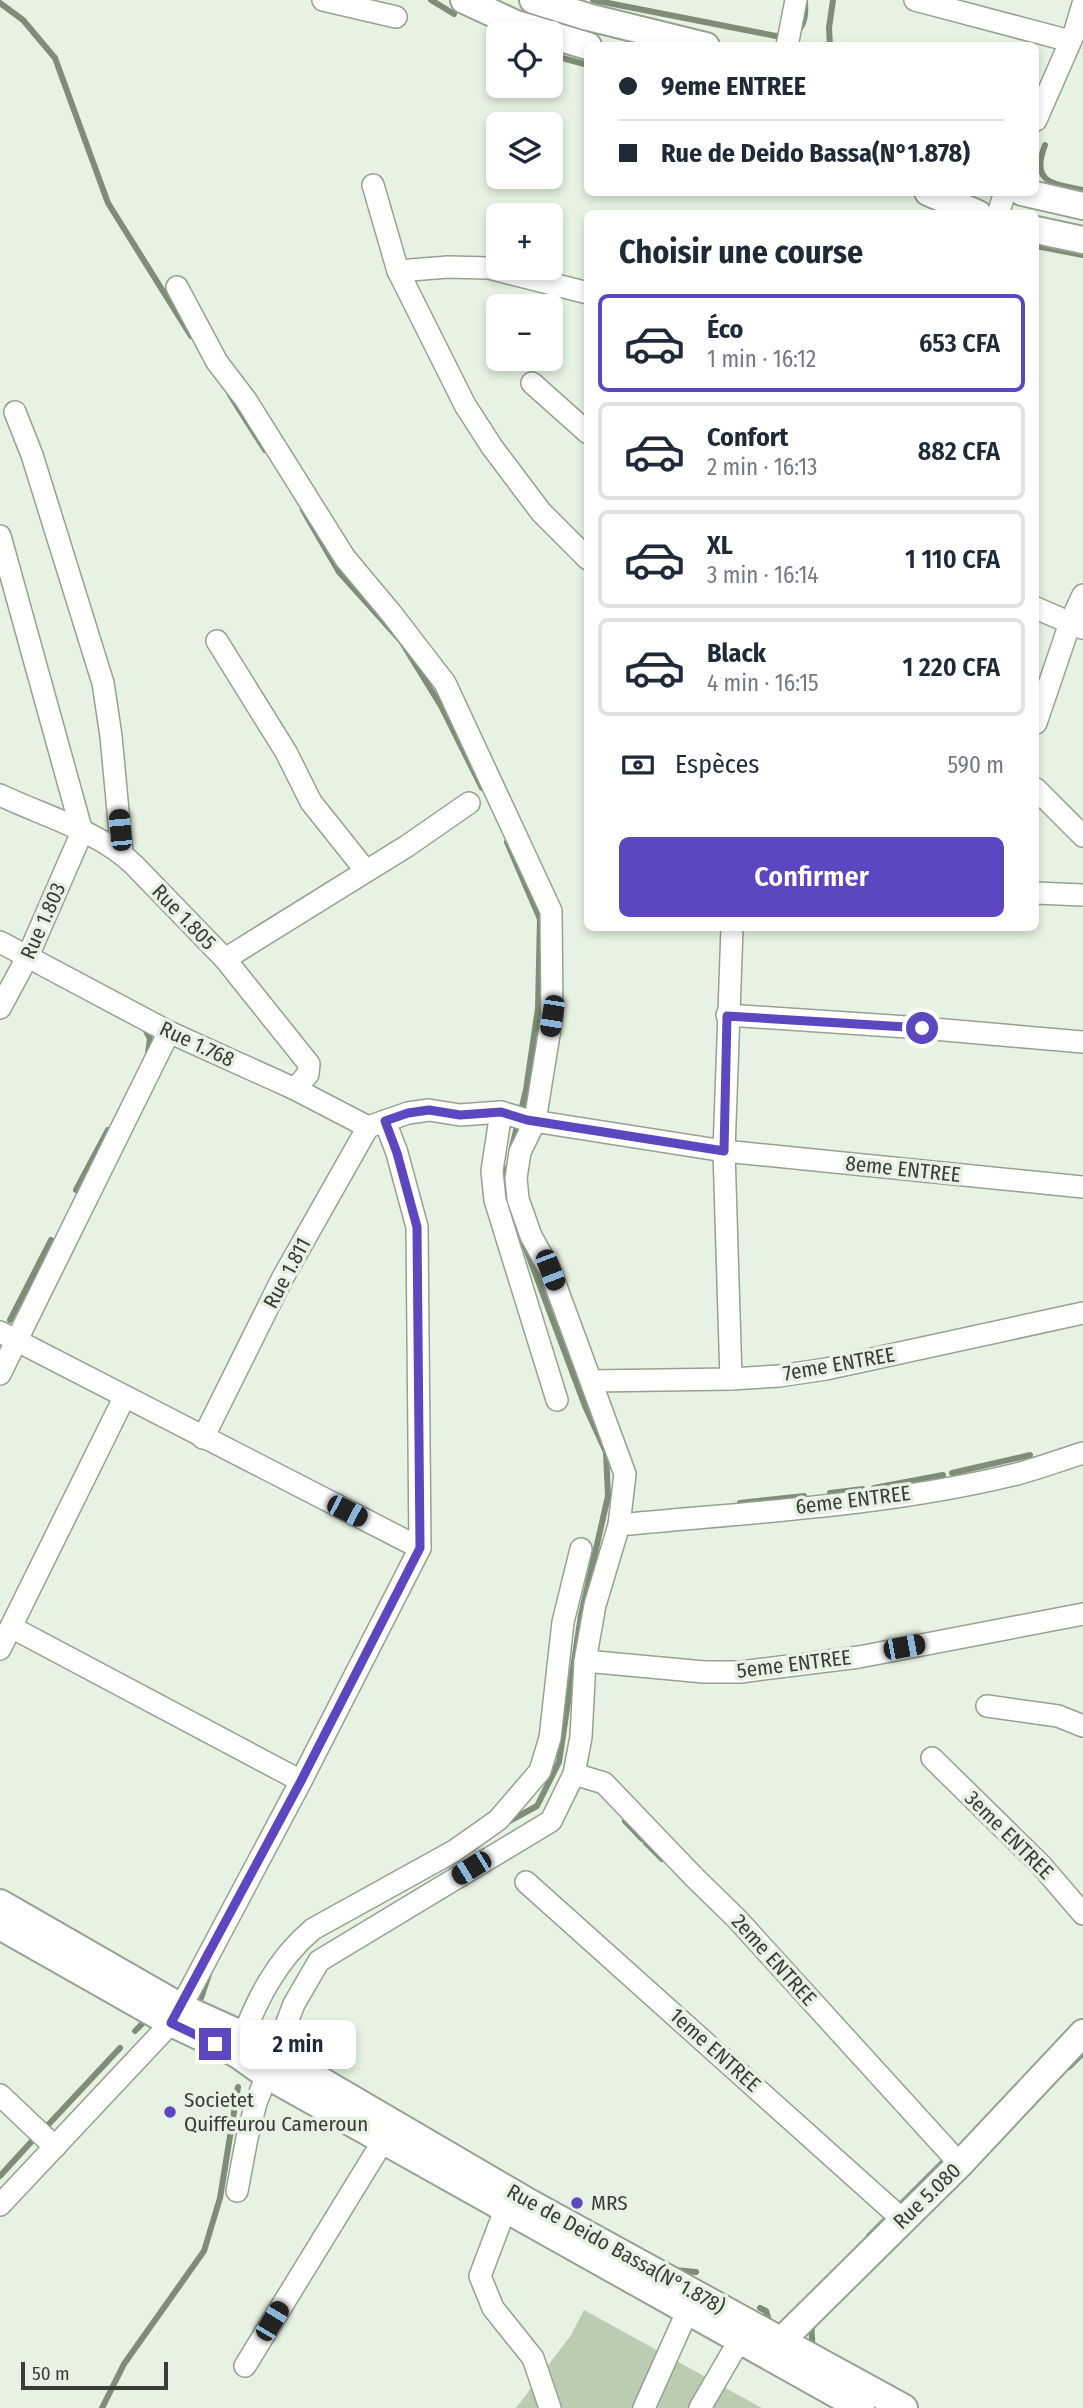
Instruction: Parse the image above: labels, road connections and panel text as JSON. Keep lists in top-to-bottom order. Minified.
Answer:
{"streets":{"main road":["Rue 5.080","Rue de Deido Bassa(N°1.878)"],"street":["Rue 1.805","Rue 1.803","Rue 1.768","8eme ENTREE","Rue 1.811","7eme ENTREE","6eme ENTREE","5eme ENTREE","3eme ENTREE","2eme ENTREE","1eme ENTREE"]},"crossings":[["Rue 1.805","Rue 1.803"],["Rue 1.805","Rue 1.768"],["Rue 1.803","Rue 1.768"],["Rue 1.768","8eme ENTREE"],["Rue 1.768","Rue 1.811"],["8eme ENTREE","Rue 1.811"],["2eme ENTREE","Rue 5.080"],["1eme ENTREE","Rue 5.080"],["Rue 5.080","Rue de Deido Bassa(N°1.878)"]],"places":["Societet Quiffeurou Cameroun","MRS"],"scale_bar":"50 m","page":{"map_buttons":["+","−"],"banner":["9eme ENTREE","Rue de Deido Bassa(N°1.878)"],"heading":"Choisir une course","list":[{"name":"Éco","note":"1 min · 16:12","value":"653 CFA"},{"name":"Confort","note":"2 min · 16:13","value":"882 CFA"},{"name":"XL","note":"3 min · 16:14","value":"1 110 CFA"},{"name":"Black","note":"4 min · 16:15","value":"1 220 CFA"}],"pay":["Espèces","590 m"],"buttons":"Confirmer","bubble":"2 min","scale":"50 m"}}
